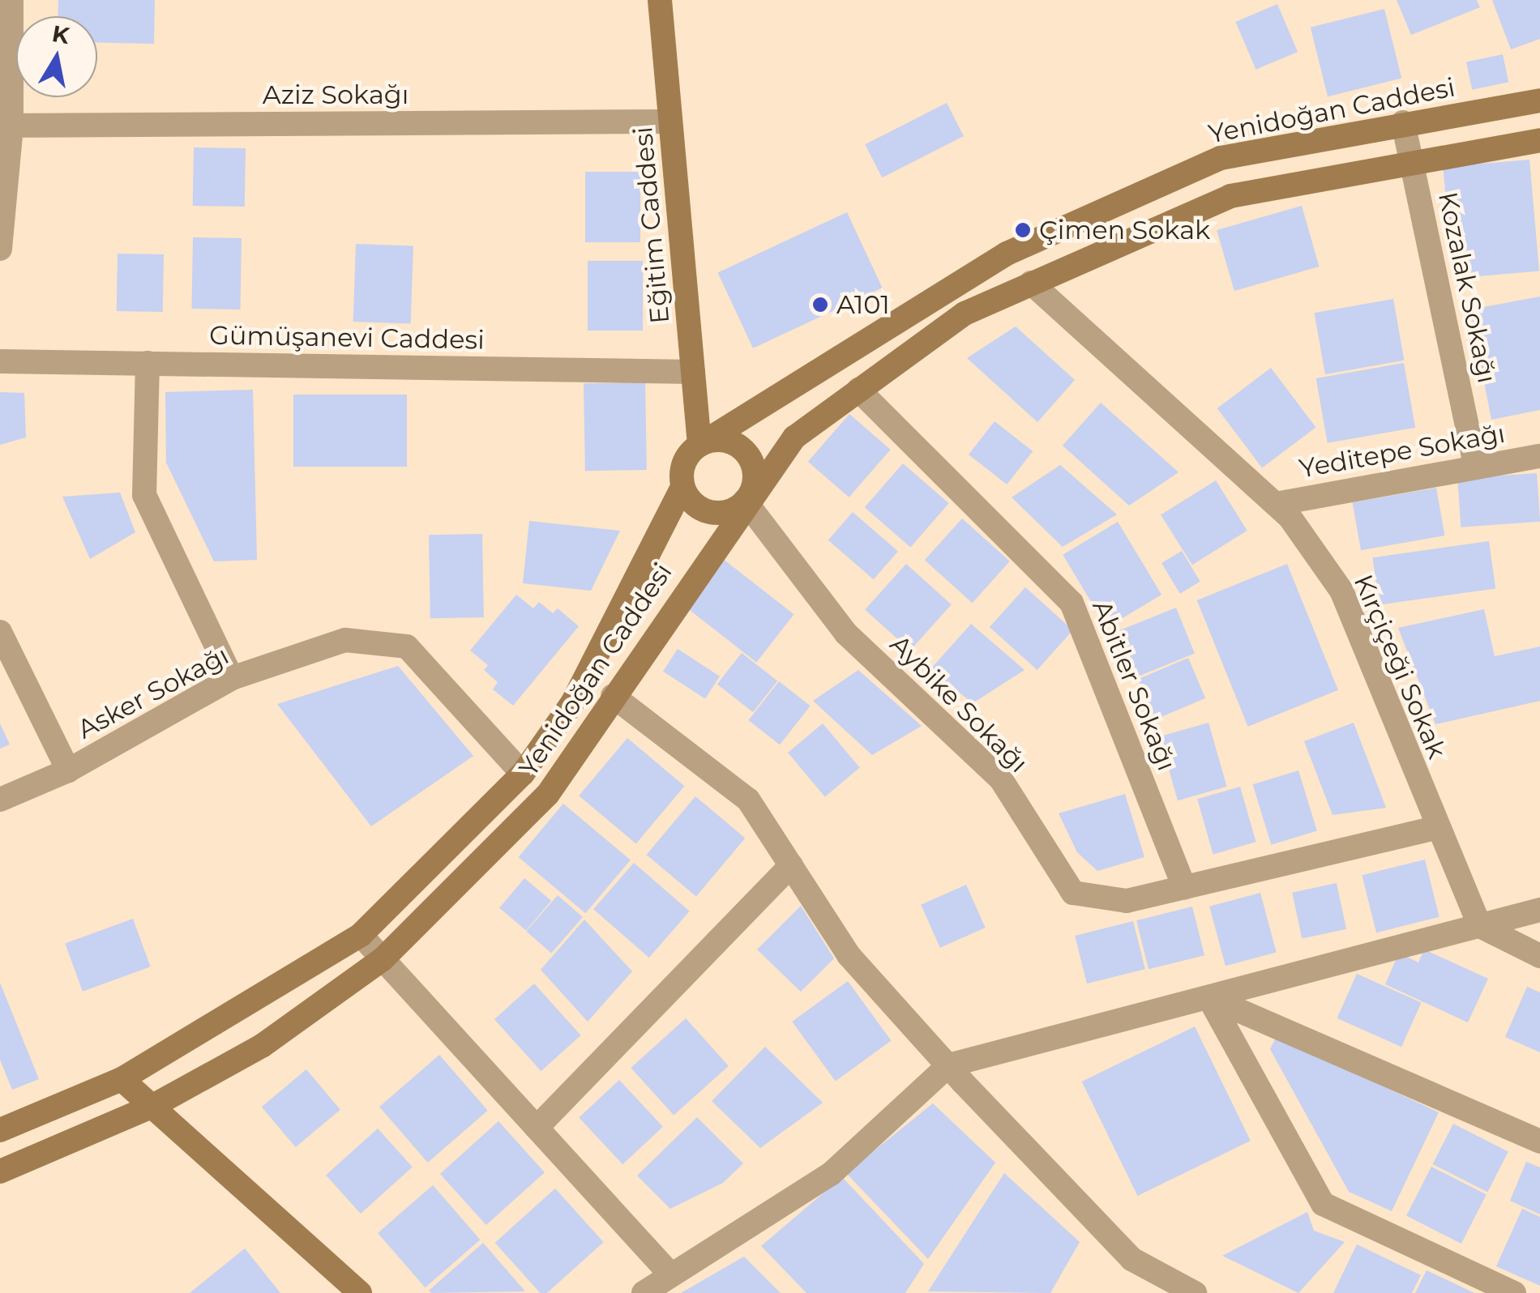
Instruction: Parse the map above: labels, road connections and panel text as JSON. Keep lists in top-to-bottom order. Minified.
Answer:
{"streets":{"street":["Aziz Sokağı","Yenidoğan Caddesi","Eğitim Caddesi","Kozalak Sokağı","Gümüşanevi Caddesi","Yeditepe Sokağı","Kırçiçeği Sokak","Abitler Sokağı","Asker Sokağı","Aybike Sokağı"]},"crossings":[["Aziz Sokağı","Eğitim Caddesi"],["Yenidoğan Caddesi","Eğitim Caddesi"],["Yenidoğan Caddesi","Kozalak Sokağı"],["Yenidoğan Caddesi","Kırçiçeği Sokak"],["Yenidoğan Caddesi","Abitler Sokağı"],["Yenidoğan Caddesi","Asker Sokağı"],["Yenidoğan Caddesi","Aybike Sokağı"],["Eğitim Caddesi","Gümüşanevi Caddesi"],["Eğitim Caddesi","Aybike Sokağı"],["Kozalak Sokağı","Yeditepe Sokağı"],["Yeditepe Sokağı","Kırçiçeği Sokak"],["Kırçiçeği Sokak","Aybike Sokağı"],["Abitler Sokağı","Aybike Sokağı"]],"places":["Çimen Sokak","A101"],"north":"top"}
